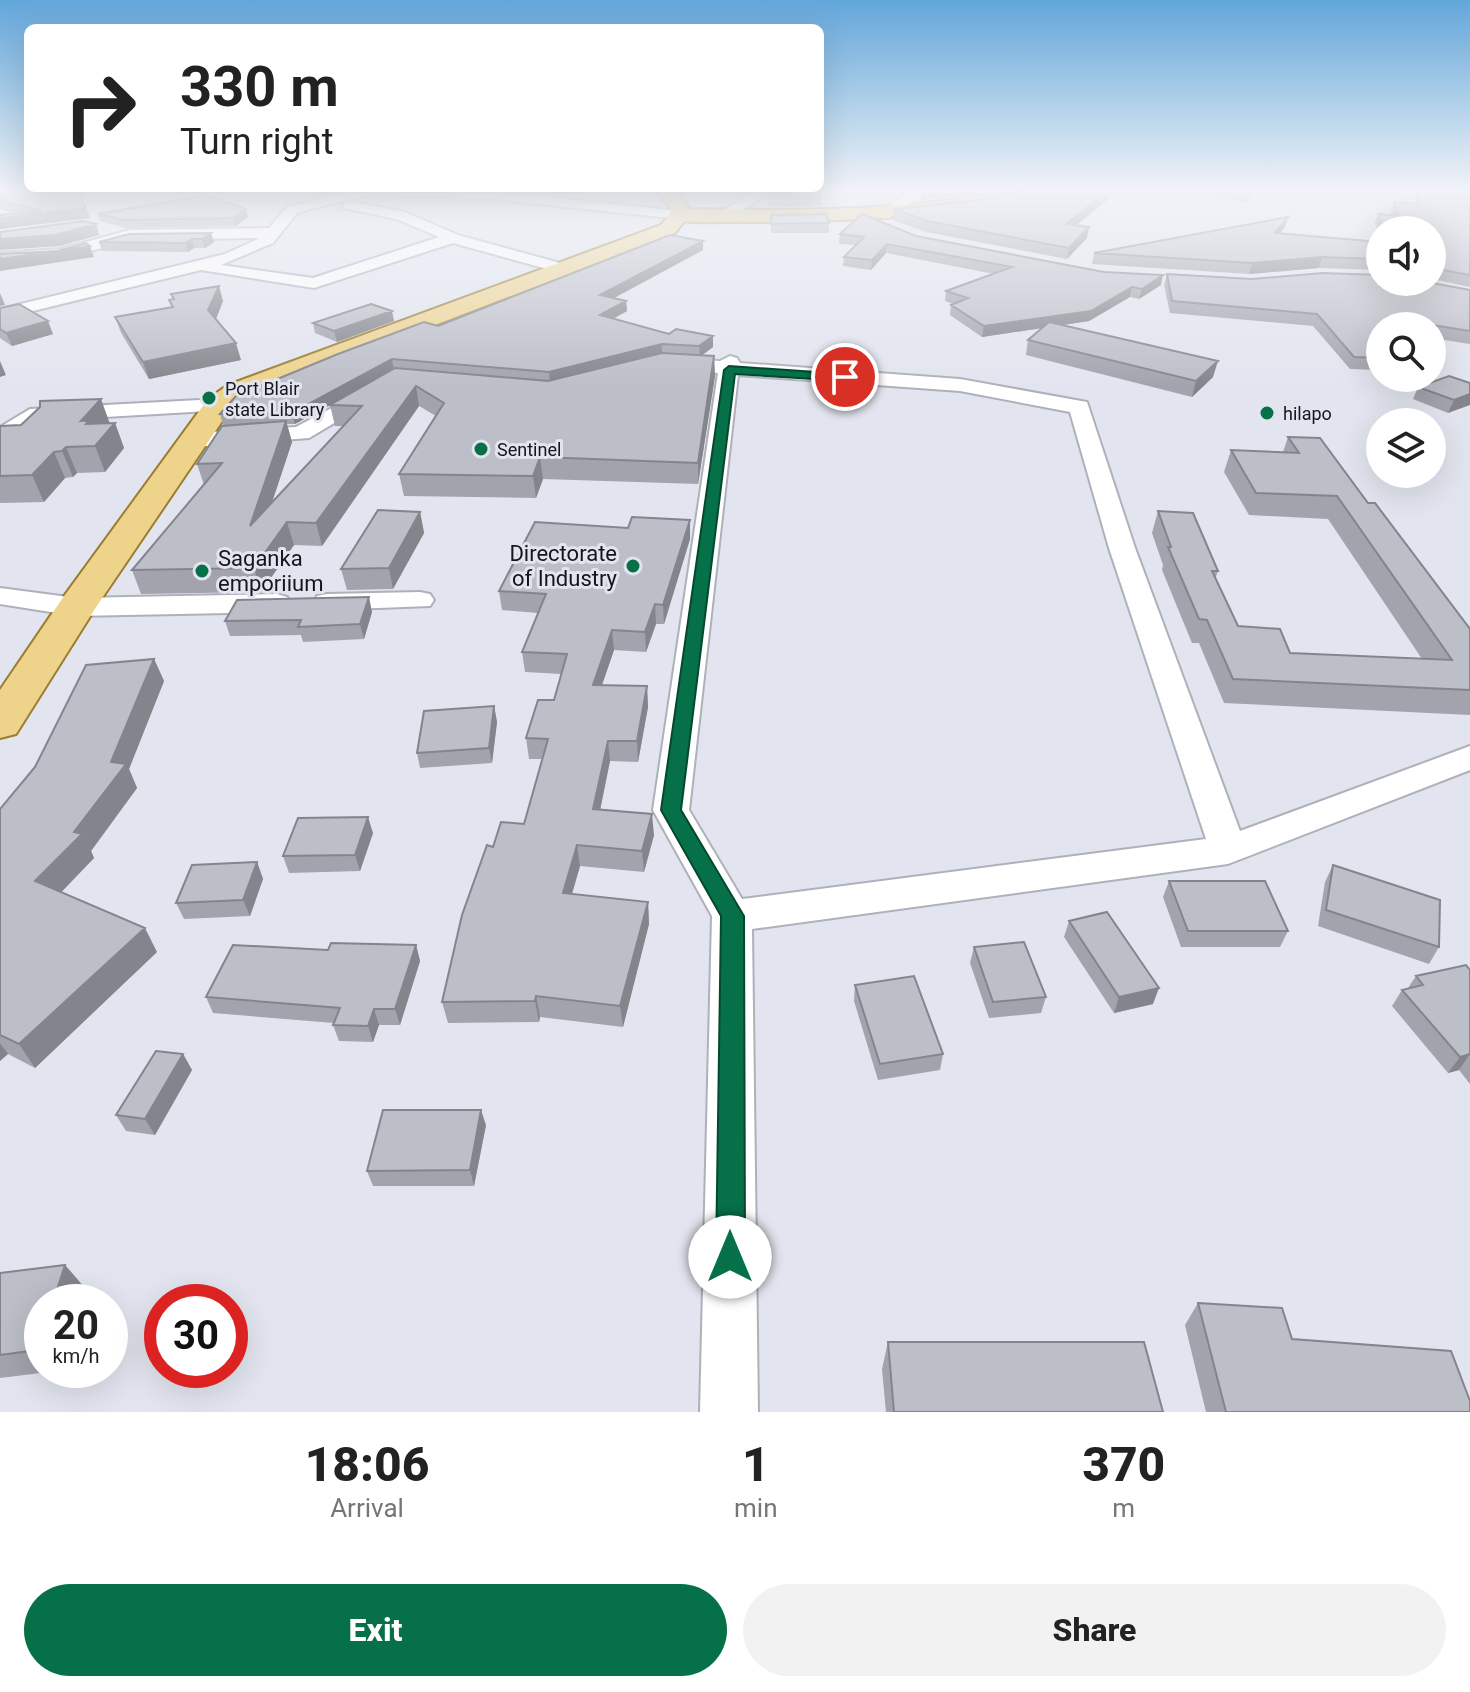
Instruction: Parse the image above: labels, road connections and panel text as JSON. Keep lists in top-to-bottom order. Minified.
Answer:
{"places":["Port Blair state Library","hilapo","Sentinel","Directorate of Industry","Saganka emporiium"],"page":{"turn":["330 m","Turn right"],"speed":"20 km/h","limit":"30","eta":["18:06","Arrival","1","min","370","m"],"buttons":["Exit","Share"]}}
